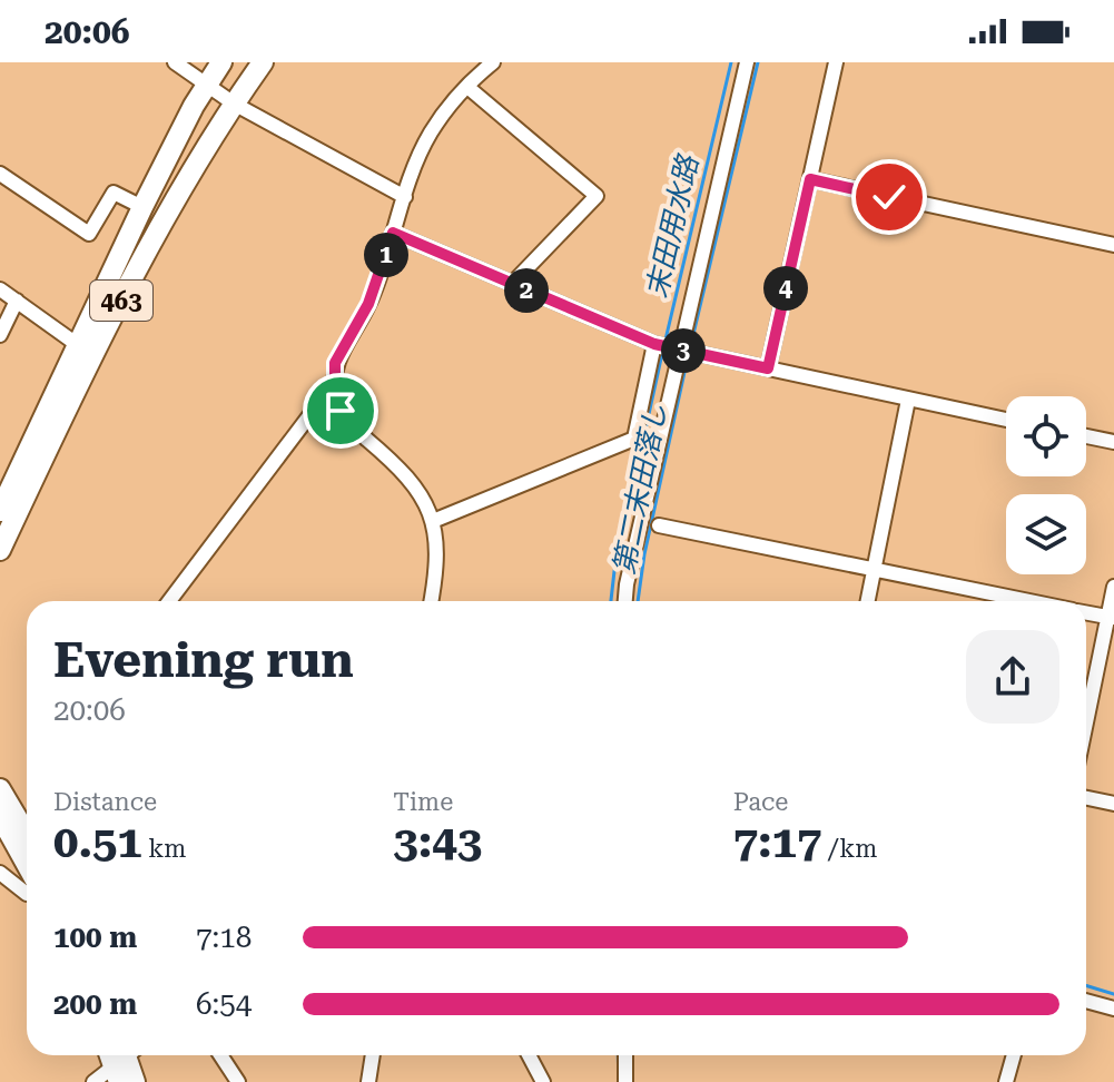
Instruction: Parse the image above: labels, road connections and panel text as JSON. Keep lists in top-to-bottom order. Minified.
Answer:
{"streets":{"highway":["463"]},"water":["末田用水路","第二末田落し"],"page":{"status":"20:06","pins":["1","4","2","3"],"heading":["Evening run","20:06"],"stats":[["Distance","0.51 km"],["Time","3:43"],["Pace","7:17 /km"]],"list":[{"name":"100 m","note":"7:18"},{"name":"200 m","note":"6:54"}]}}
